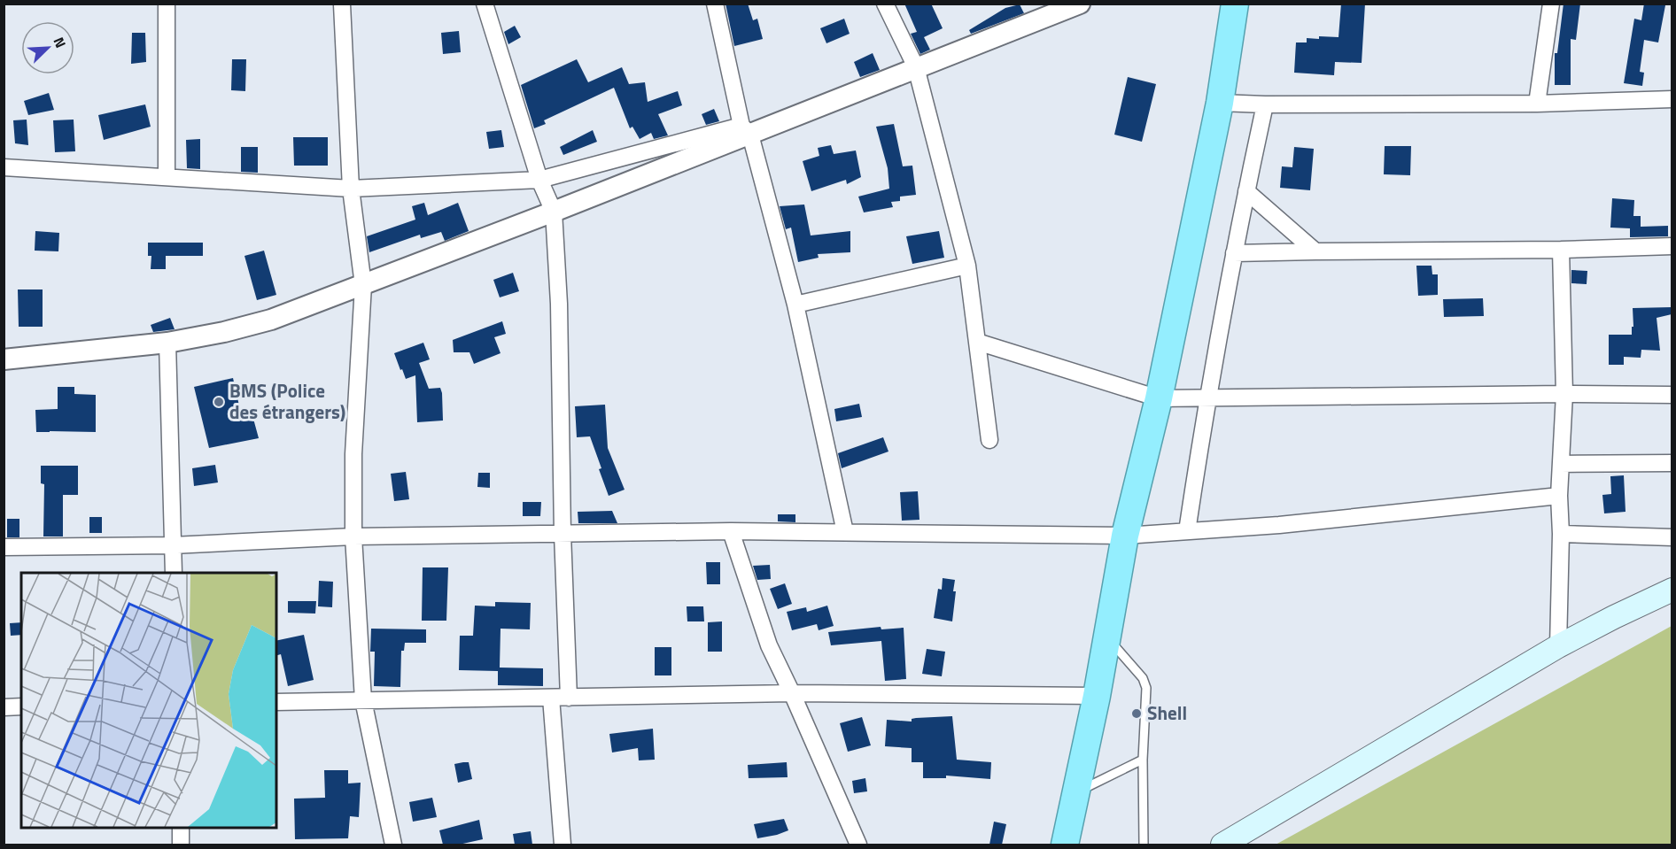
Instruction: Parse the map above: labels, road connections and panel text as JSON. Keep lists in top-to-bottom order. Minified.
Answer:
{"places":["BMS (Police des étrangers)","Shell"],"north":"top right"}
